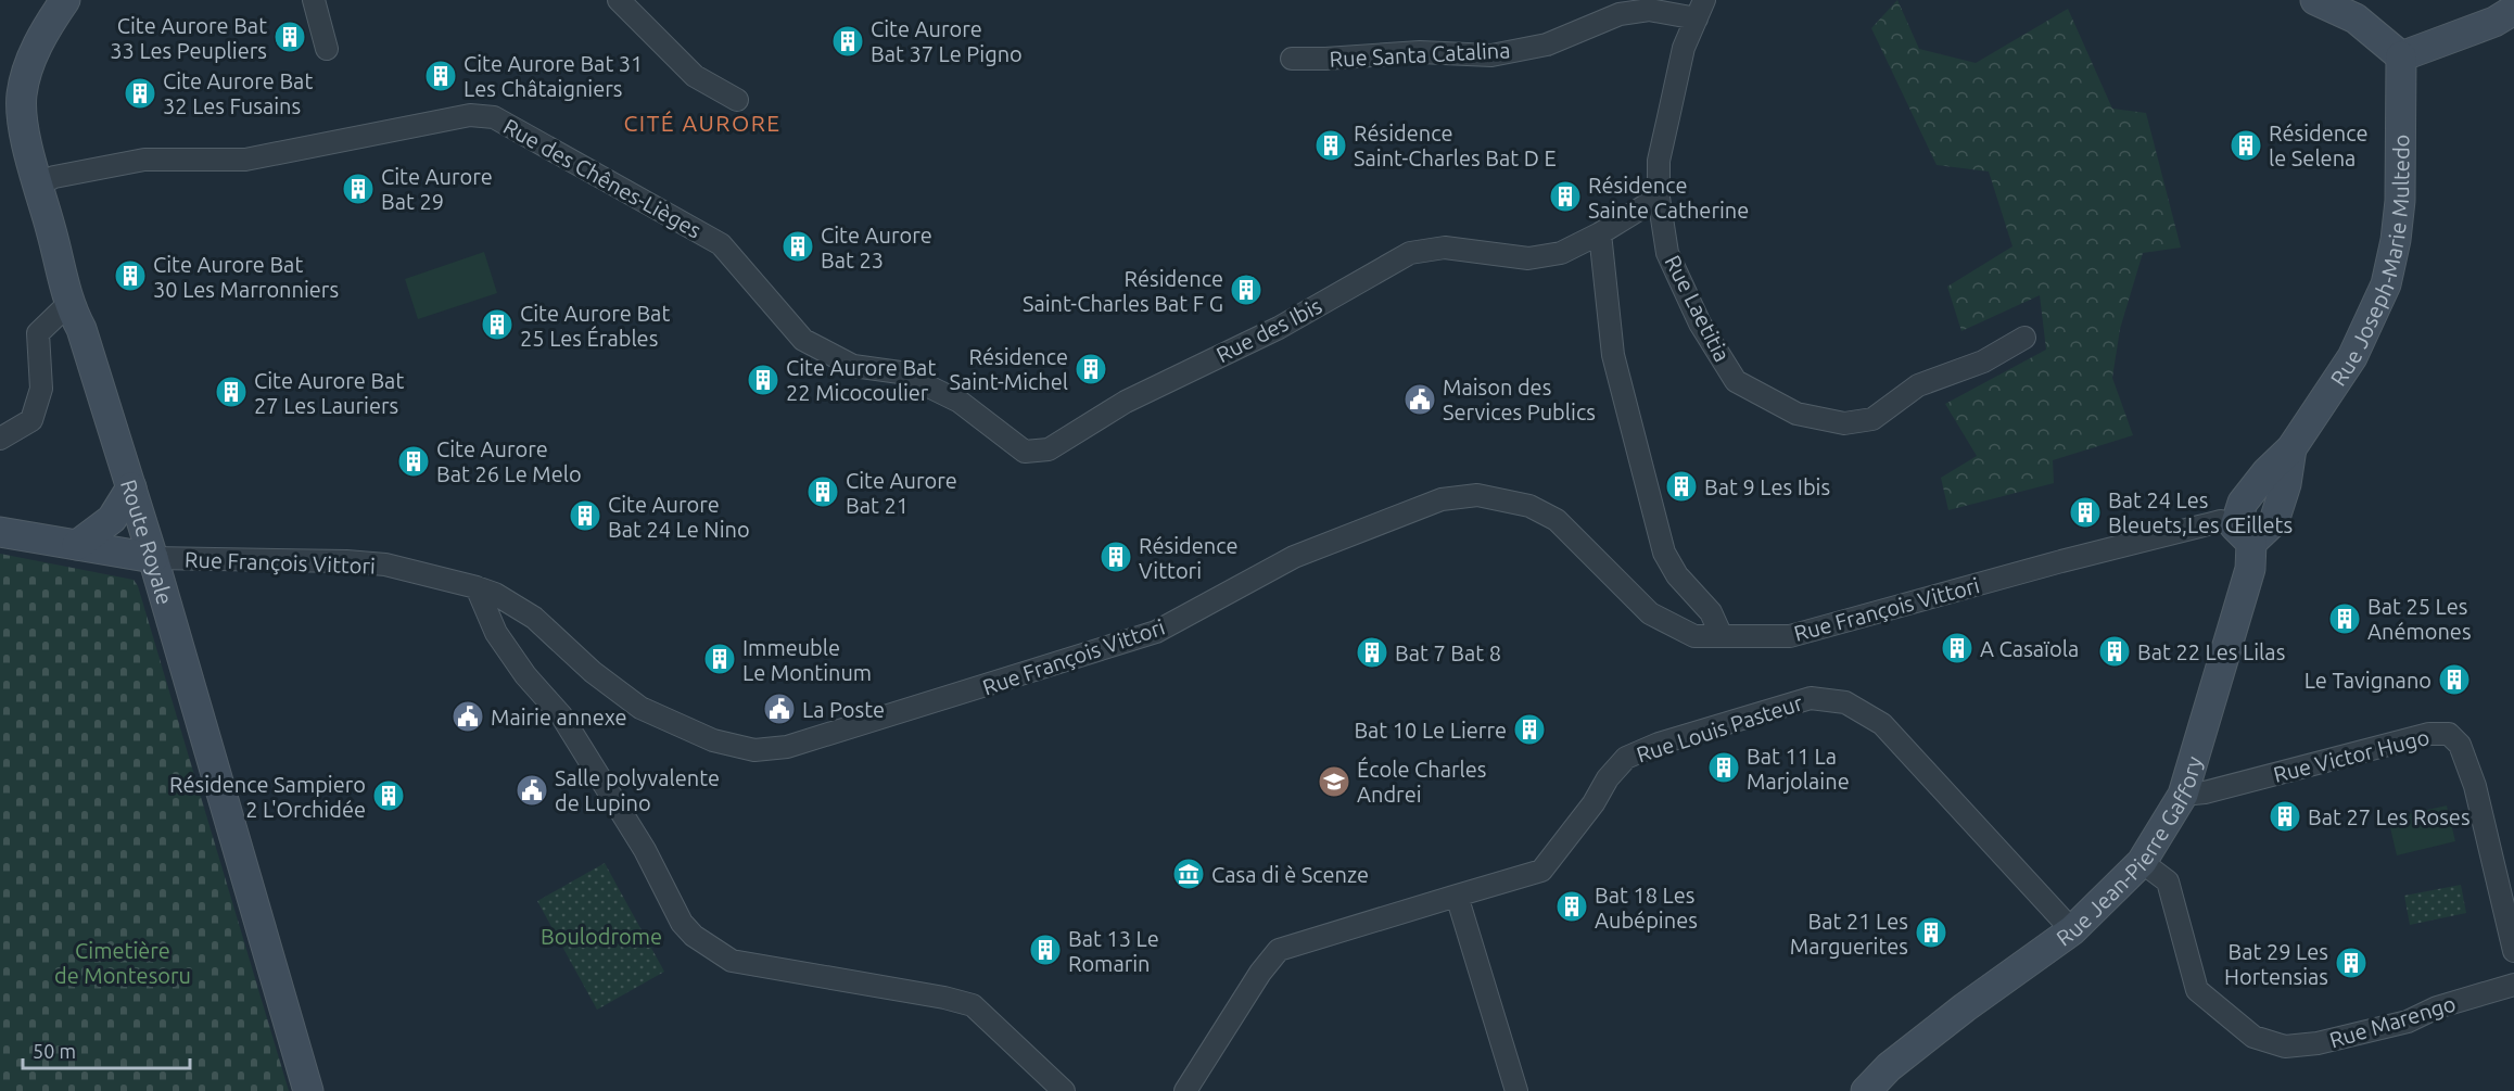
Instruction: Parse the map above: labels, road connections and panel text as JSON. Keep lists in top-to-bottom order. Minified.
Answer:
{"streets":{"main road":["Rue Joseph-Marie Multedo","Route Royale","Rue Jean-Pierre Gaffory"],"street":["Rue Santa Catalina","Rue des Chênes-Lièges","Rue Laetitia","Rue des Ibis","Rue François Vittori","Rue Louis Pasteur","Rue Victor Hugo","Rue Marengo"]},"crossings":[["Rue Santa Catalina","Rue Laetitia"],["Rue des Chênes-Lièges","Rue des Ibis"],["Rue des Chênes-Lièges","Route Royale"],["Rue Joseph-Marie Multedo","Rue François Vittori"],["Rue Joseph-Marie Multedo","Rue Jean-Pierre Gaffory"],["Rue Laetitia","Rue des Ibis"],["Route Royale","Rue François Vittori"],["Rue François Vittori","Rue Jean-Pierre Gaffory"],["Rue Louis Pasteur","Rue Jean-Pierre Gaffory"],["Rue Victor Hugo","Rue Jean-Pierre Gaffory"],["Rue Jean-Pierre Gaffory","Rue Marengo"]],"districts":["CITÉ AURORE"],"parks":["Boulodrome","Cimetière de Montesoru"],"places":{"building":["Cite Aurore Bat 33 Les Peupliers","Cite Aurore Bat 37 Le Pigno","Cite Aurore Bat 31 Les Châtaigniers","Cite Aurore Bat 32 Les Fusains","Résidence Saint-Charles Bat D E","Résidence le Selena","Cite Aurore Bat 29","Résidence Sainte Catherine","Cite Aurore Bat 23","Cite Aurore Bat 30 Les Marronniers","Résidence Saint-Charles Bat F G","Cite Aurore Bat 25 Les Érables","Résidence Saint-Michel","Cite Aurore Bat 22 Micocoulier","Cite Aurore Bat 27 Les Lauriers","Cite Aurore Bat 26 Le Melo","Bat 9 Les Ibis","Cite Aurore Bat 21","Bat 24 Les Bleuets,Les Œillets","Cite Aurore Bat 24 Le Nino","Résidence Vittori","Bat 25 Les Anémones","A Casaïola","Bat 22 Les Lilas","Bat 7 Bat 8","Immeuble Le Montinum","Le Tavignano","Bat 10 Le Lierre","Bat 11 La Marjolaine","Résidence Sampiero 2 L'Orchidée","Bat 27 Les Roses","Bat 18 Les Aubépines","Bat 21 Les Marguerites","Bat 13 Le Romarin","Bat 29 Les Hortensias"],"public building":["Maison des Services Publics","La Poste","Mairie annexe","Salle polyvalente de Lupino"],"school or university":["École Charles Andrei"],"museum":["Casa di è Scenze"]},"scale_bar":"50 m"}
